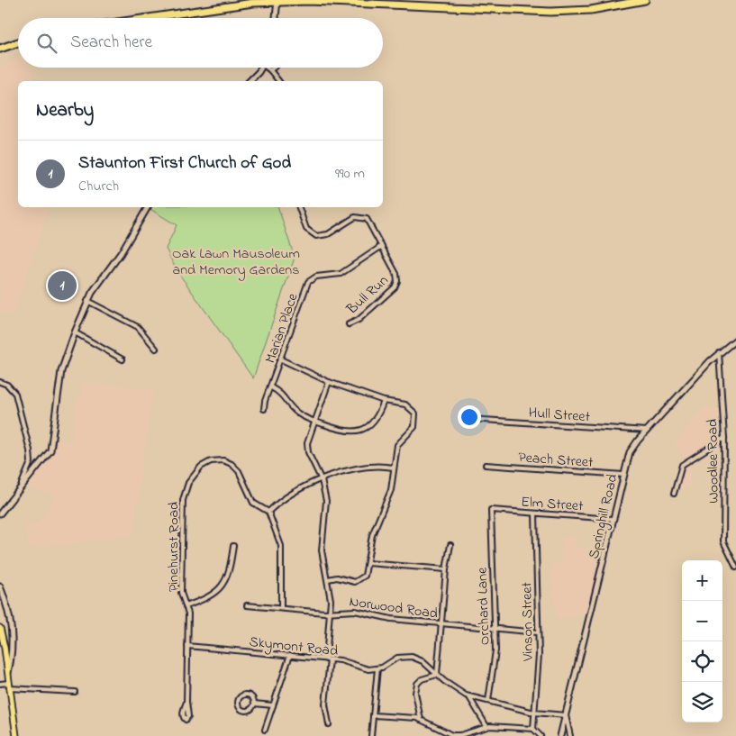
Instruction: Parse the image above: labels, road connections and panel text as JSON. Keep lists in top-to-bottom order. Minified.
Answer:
{"streets":{"street":["Bull Run","Marian Place","Hull Street","Peach Street","Woodlee Road","Elm Street","Springhill Road","Pinehurst Road","Norwood Road","Orchard Lane","Vinson Street","Skymont Road"]},"crossings":[["Bull Run","Marian Place"],["Hull Street","Springhill Road"],["Peach Street","Springhill Road"],["Woodlee Road","Springhill Road"],["Elm Street","Springhill Road"],["Elm Street","Orchard Lane"],["Elm Street","Vinson Street"],["Pinehurst Road","Skymont Road"],["Norwood Road","Orchard Lane"],["Norwood Road","Vinson Street"]],"parks":["Oak Lawn Mausoleum and Memory Gardens"],"page":{"search":"Search here","heading":"Nearby","list":[{"mark":"1","name":"Staunton First Church of God","note":"Church","value":"990 m"}],"pins":"1","map_buttons":["+","−"]}}
